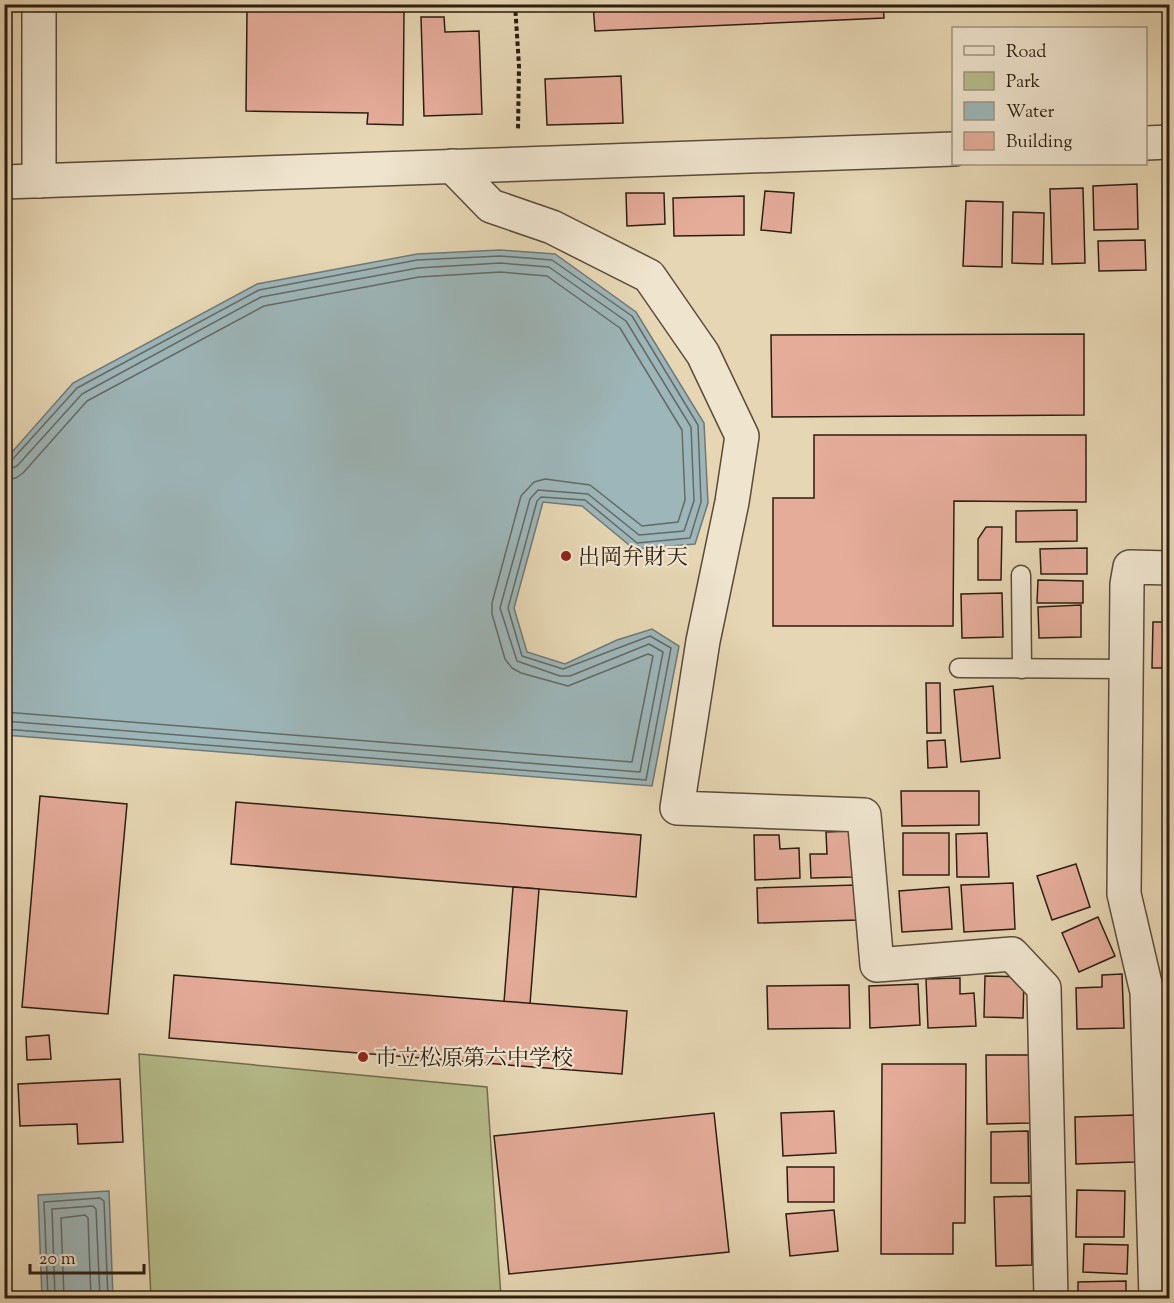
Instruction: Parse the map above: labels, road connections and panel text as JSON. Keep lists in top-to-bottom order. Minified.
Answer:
{"places":["出岡弁財天","市立松原第六中学校"],"legend":["Road","Park","Water","Building"],"scale_bar":"20 m"}
